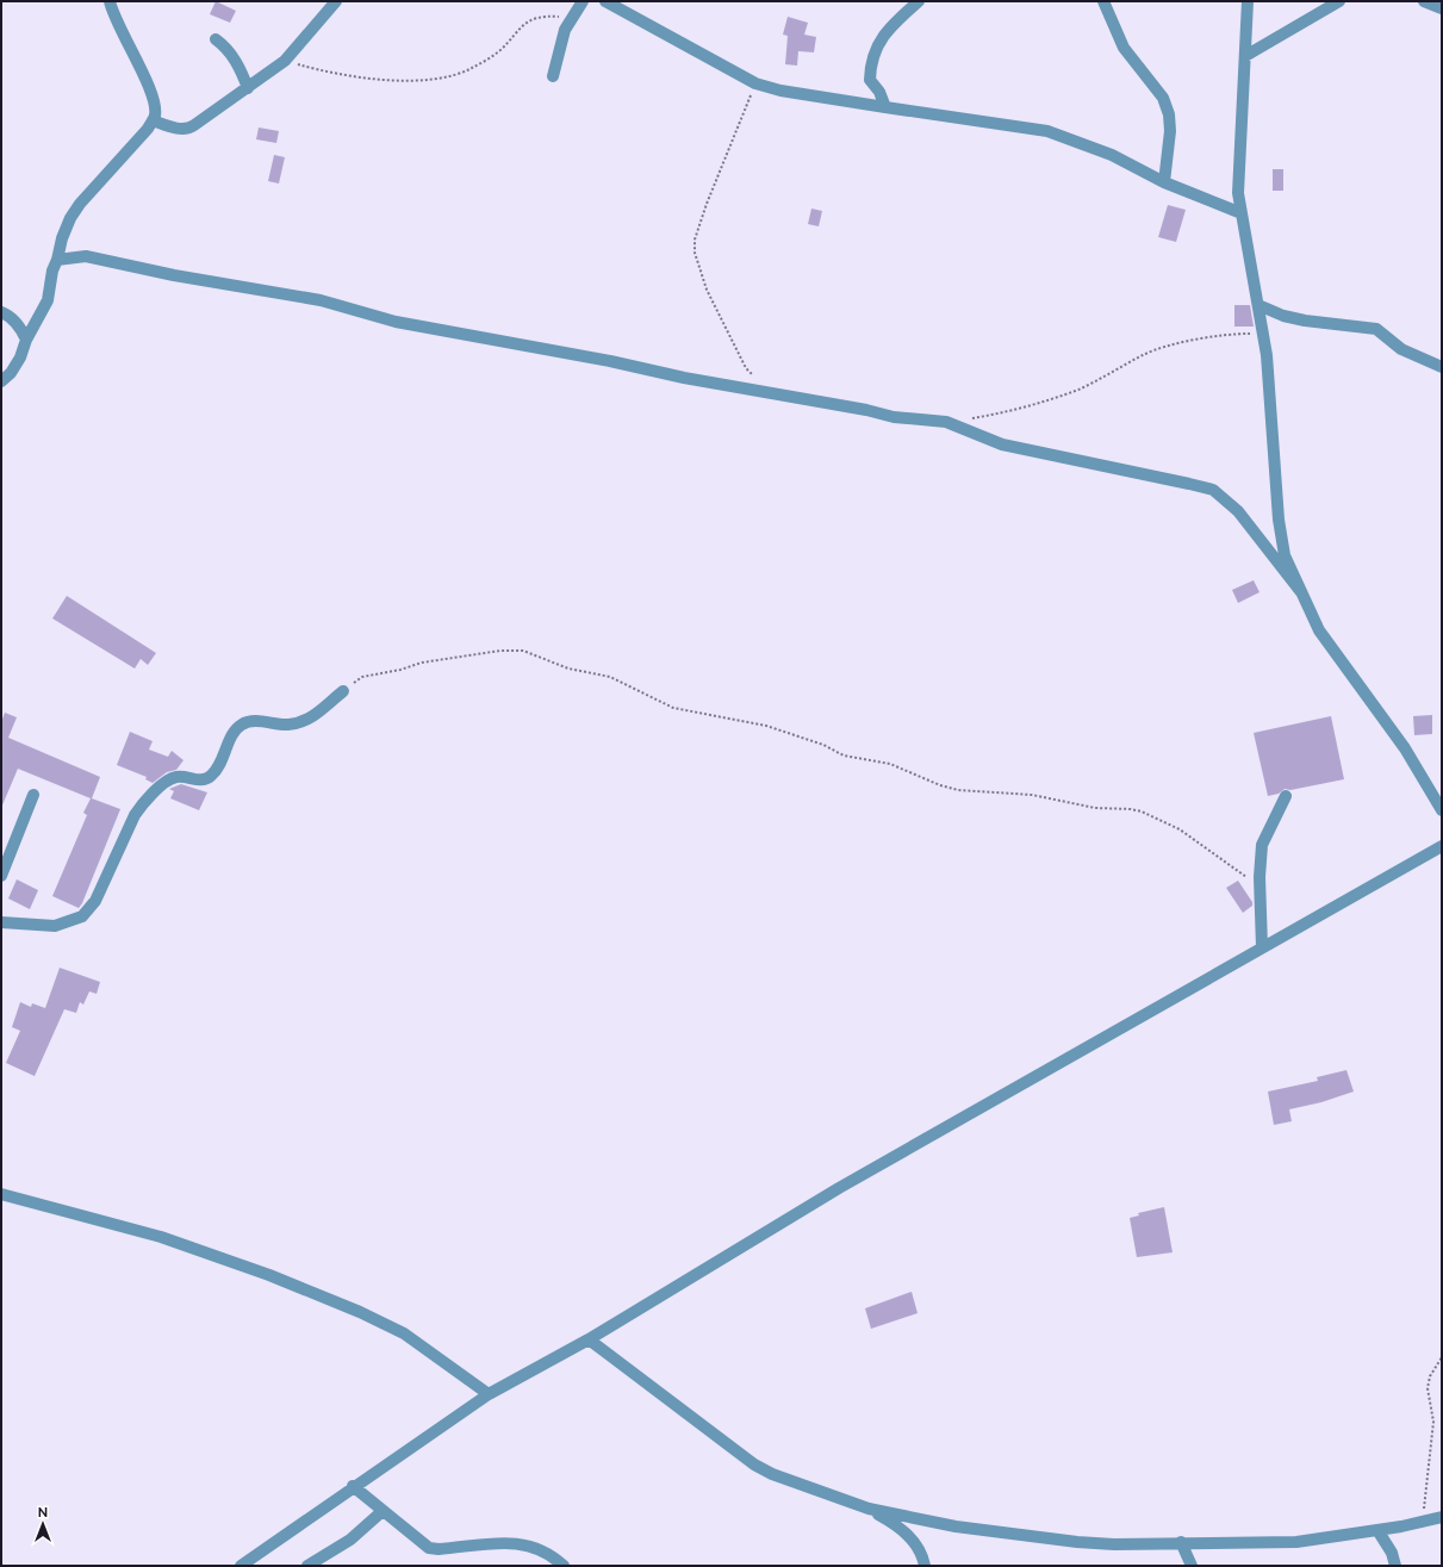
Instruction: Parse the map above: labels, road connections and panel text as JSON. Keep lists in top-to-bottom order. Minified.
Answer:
{"north":"top"}
